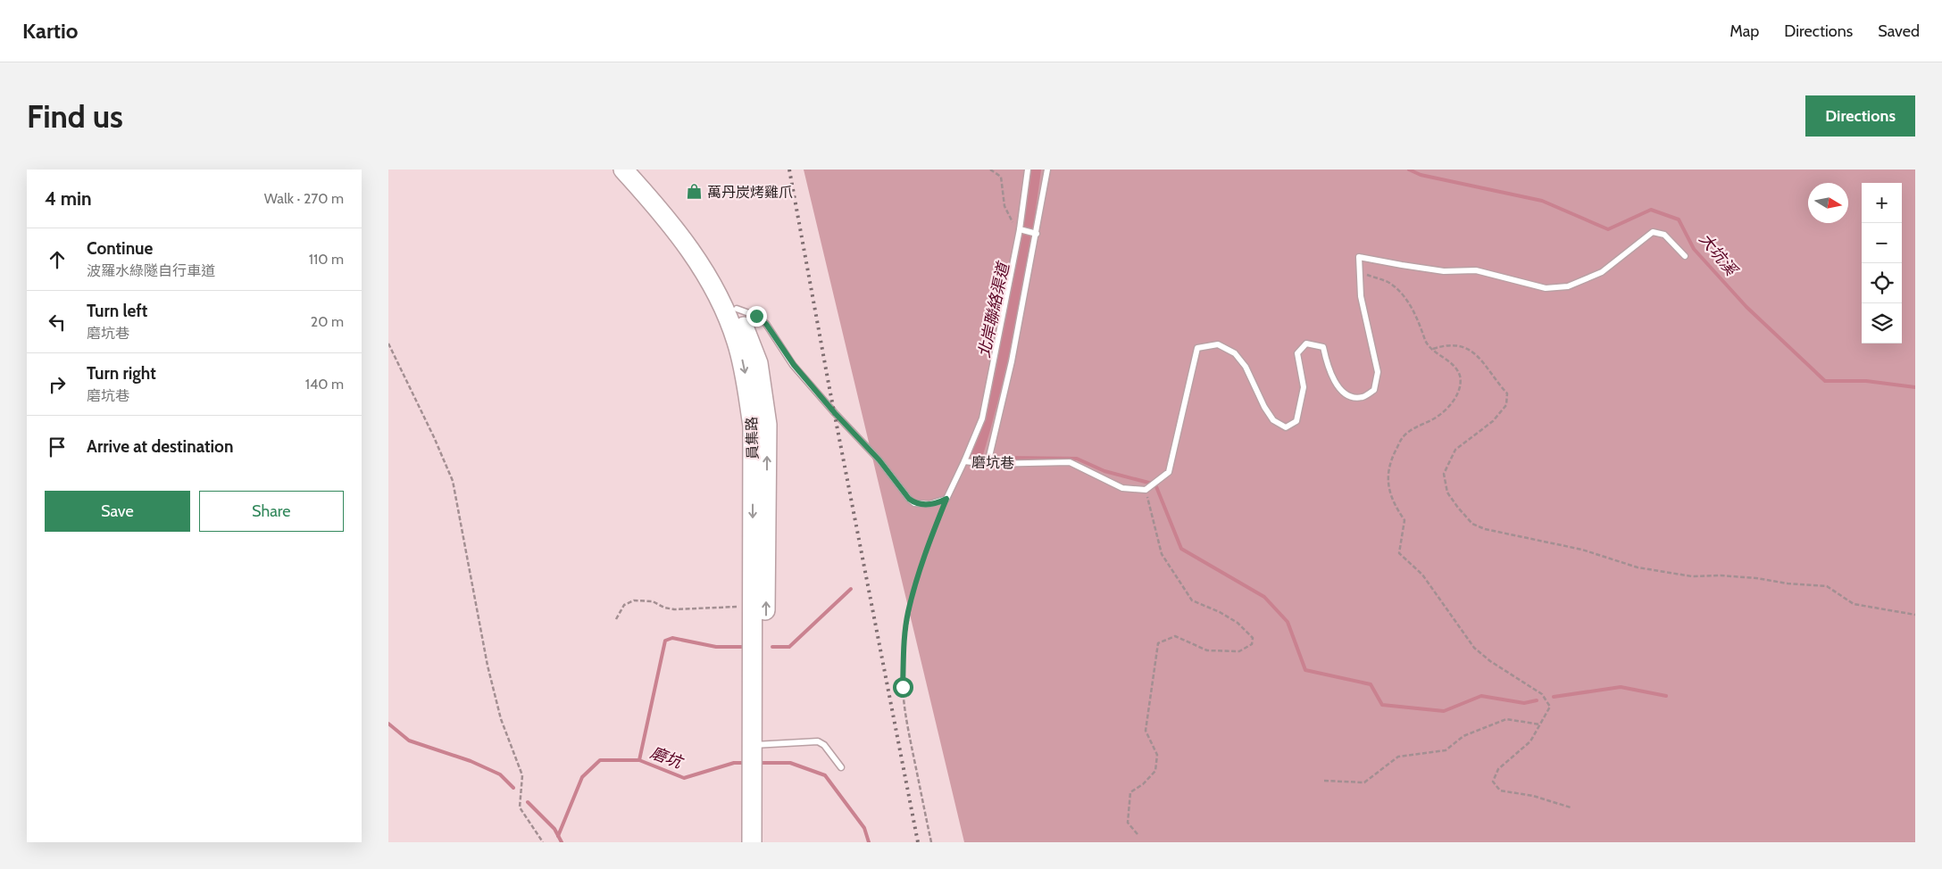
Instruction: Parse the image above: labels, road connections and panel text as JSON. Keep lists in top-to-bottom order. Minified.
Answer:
{"streets":{"main road":["員集路"],"lane":["磨坑巷"]},"water":["大坑溪","北岸聯絡渠道","磨坑"],"places":{"shop":["萬丹炭烤雞爪"]},"north":"right","page":{"header":"Kartio","nav":["Map","Directions","Saved"],"buttons":["Directions",["Save","Share"]],"title":"Find us","heading":["4 min","Walk · 270 m"],"map_buttons":["+","−"],"list":[["Continue","波羅水綠隧自行車道","110 m"],["Turn left","磨坑巷","20 m"],["Turn right","磨坑巷","140 m"],"Arrive at destination"]}}
